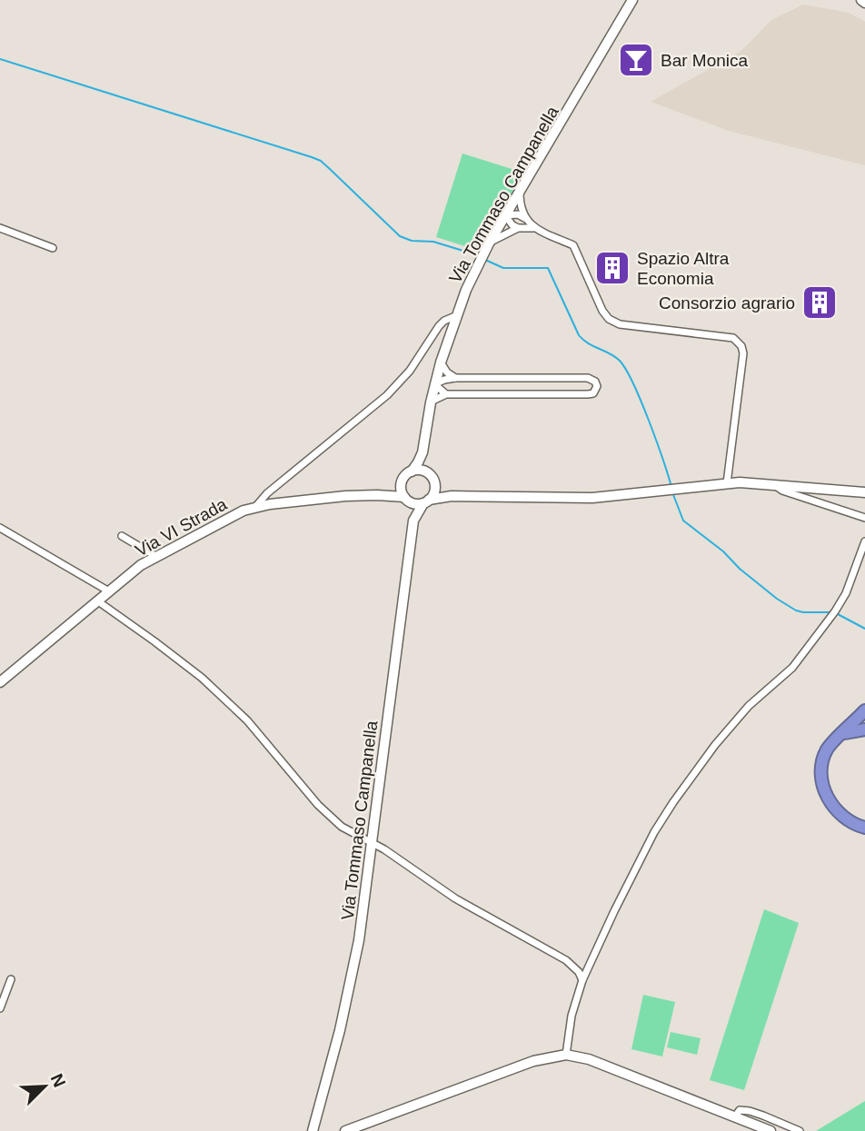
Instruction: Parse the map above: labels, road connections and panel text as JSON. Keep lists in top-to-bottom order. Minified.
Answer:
{"streets":{"main road":["Via Tommaso Campanella","Via VI Strada"]},"crossings":[["Via Tommaso Campanella","Via VI Strada"]],"places":{"bar":["Bar Monica"],"building":["Spazio Altra Economia","Consorzio agrario"]},"north":"top right"}
